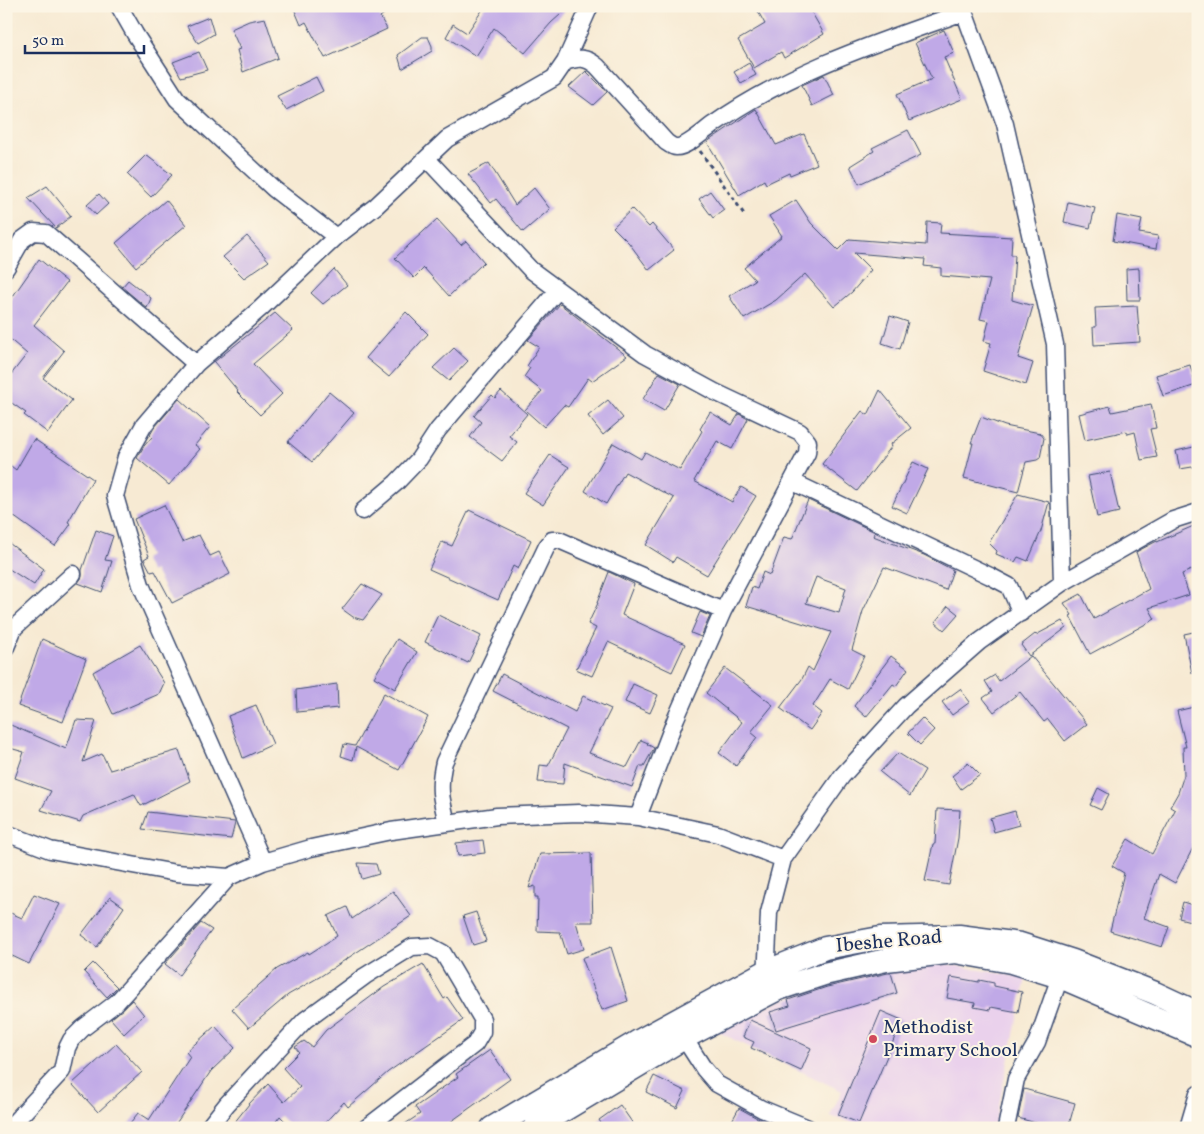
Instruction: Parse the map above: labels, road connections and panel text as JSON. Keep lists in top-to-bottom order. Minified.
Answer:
{"streets":{"main road":["Ibeshe Road"]},"places":["Methodist Primary School"],"scale_bar":"50 m"}
